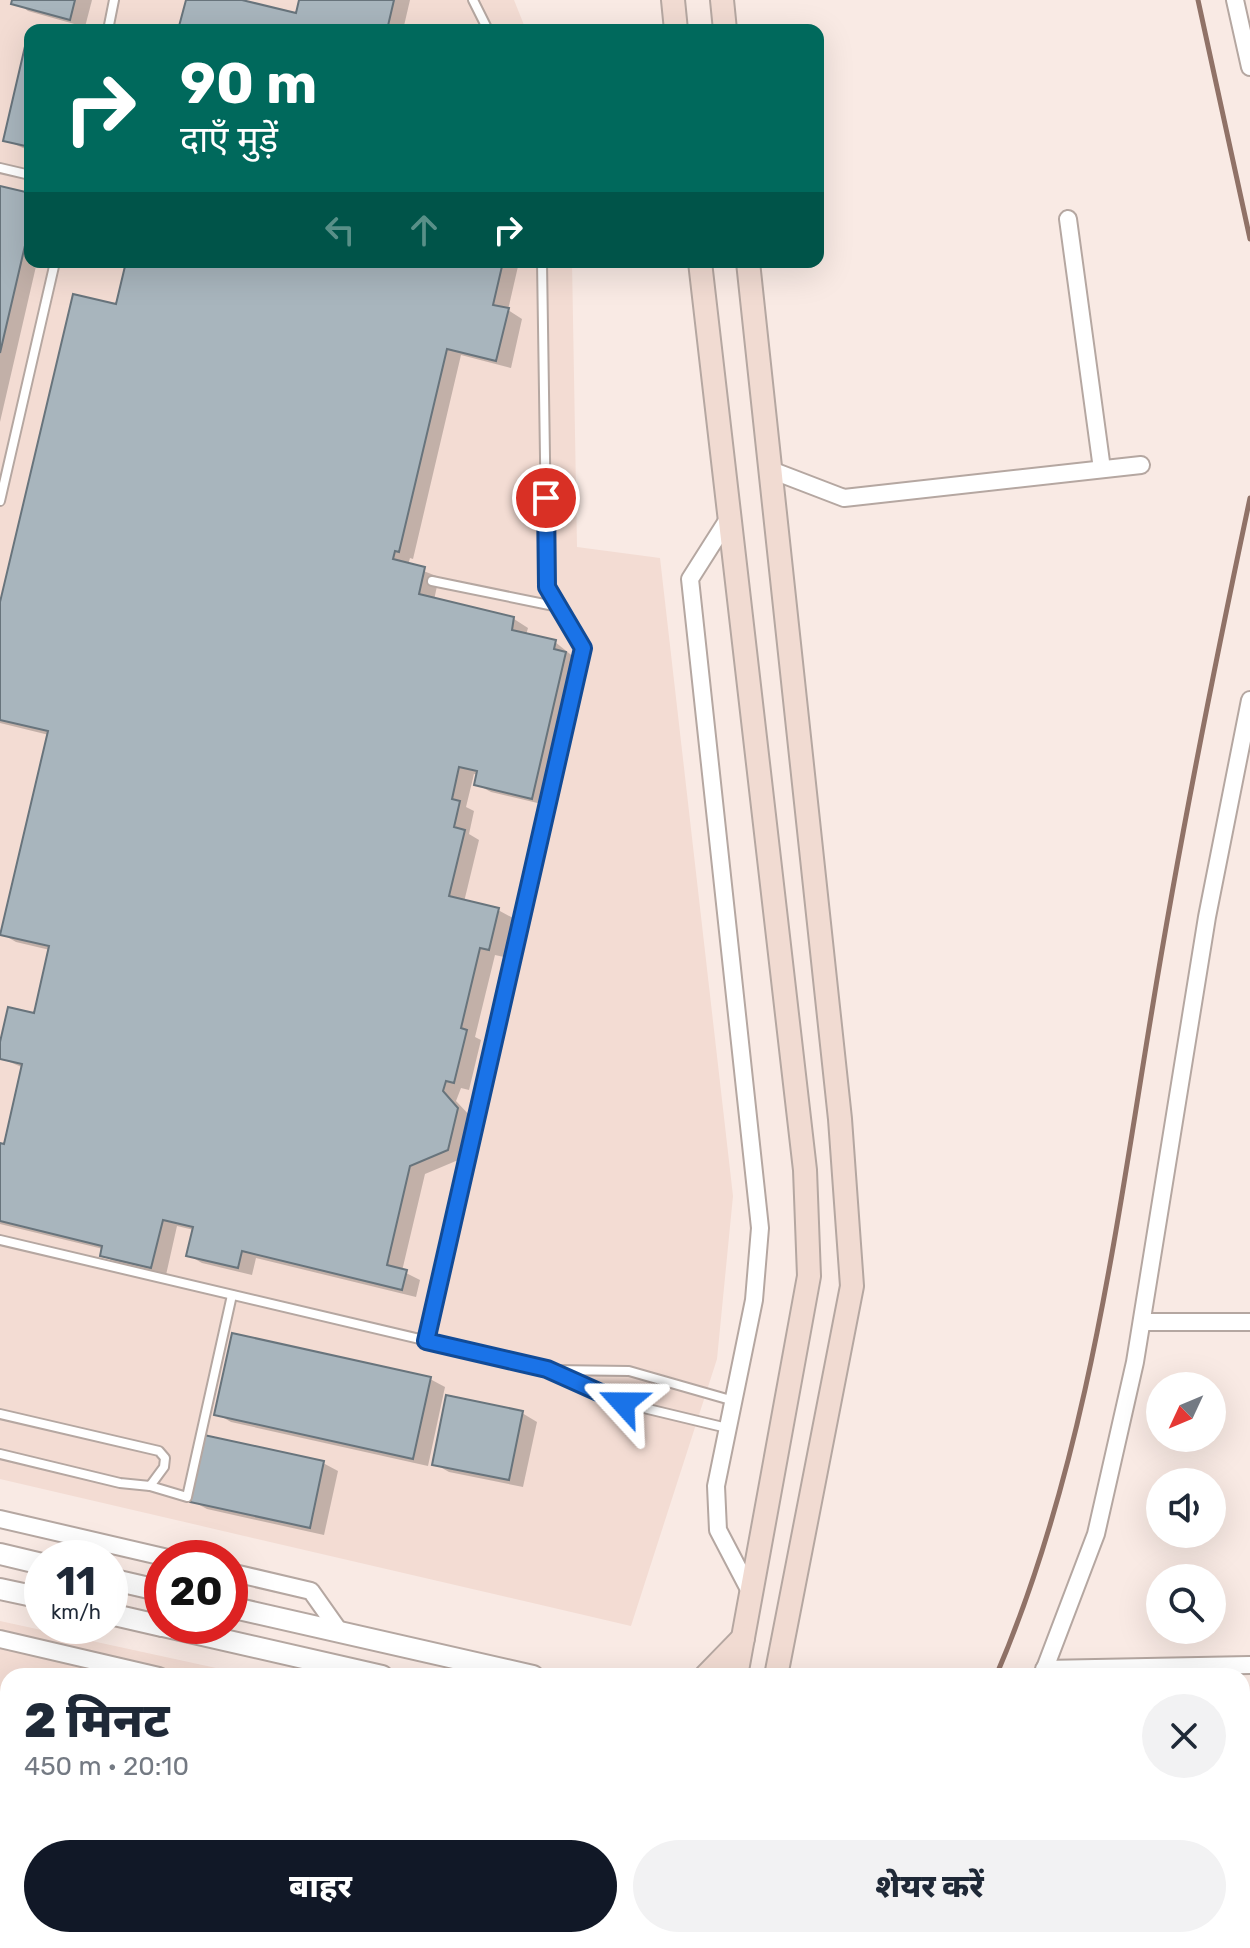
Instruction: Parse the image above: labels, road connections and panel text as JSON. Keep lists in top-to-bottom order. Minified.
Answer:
{"north":"bottom left","page":{"turn":["90 m","दाएँ मुड़ें"],"speed":"11 km/h","limit":"20","heading":["2 मिनट","450 m · 20:10"],"buttons":["बाहर","शेयर करें"]}}
